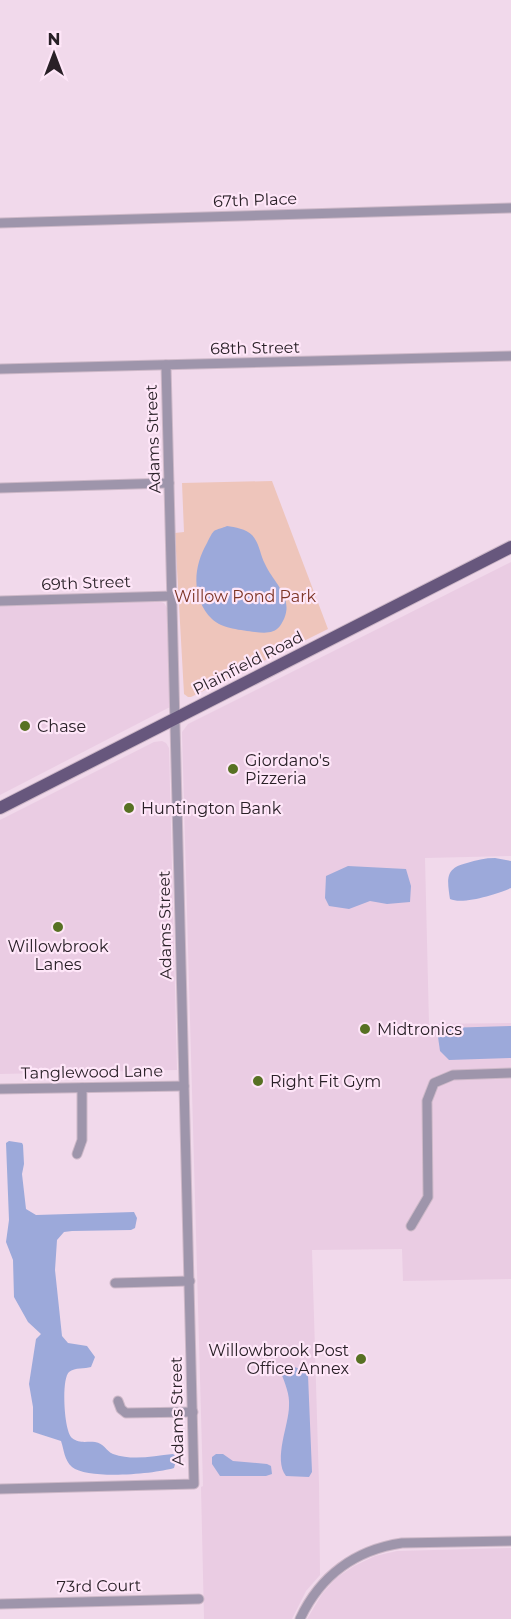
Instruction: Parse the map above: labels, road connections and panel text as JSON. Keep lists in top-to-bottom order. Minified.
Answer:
{"streets":{"main road":["Plainfield Road"],"street":["67th Place","68th Street","Adams Street","69th Street","Tanglewood Lane","73rd Court"]},"crossings":[["68th Street","Adams Street"],["Adams Street","69th Street"],["Adams Street","Plainfield Road"],["Adams Street","Tanglewood Lane"]],"parks":["Willow Pond Park"],"places":["Chase","Giordano's Pizzeria","Huntington Bank","Willowbrook Lanes","Midtronics","Right Fit Gym","Willowbrook Post Office Annex"],"north":"top"}
